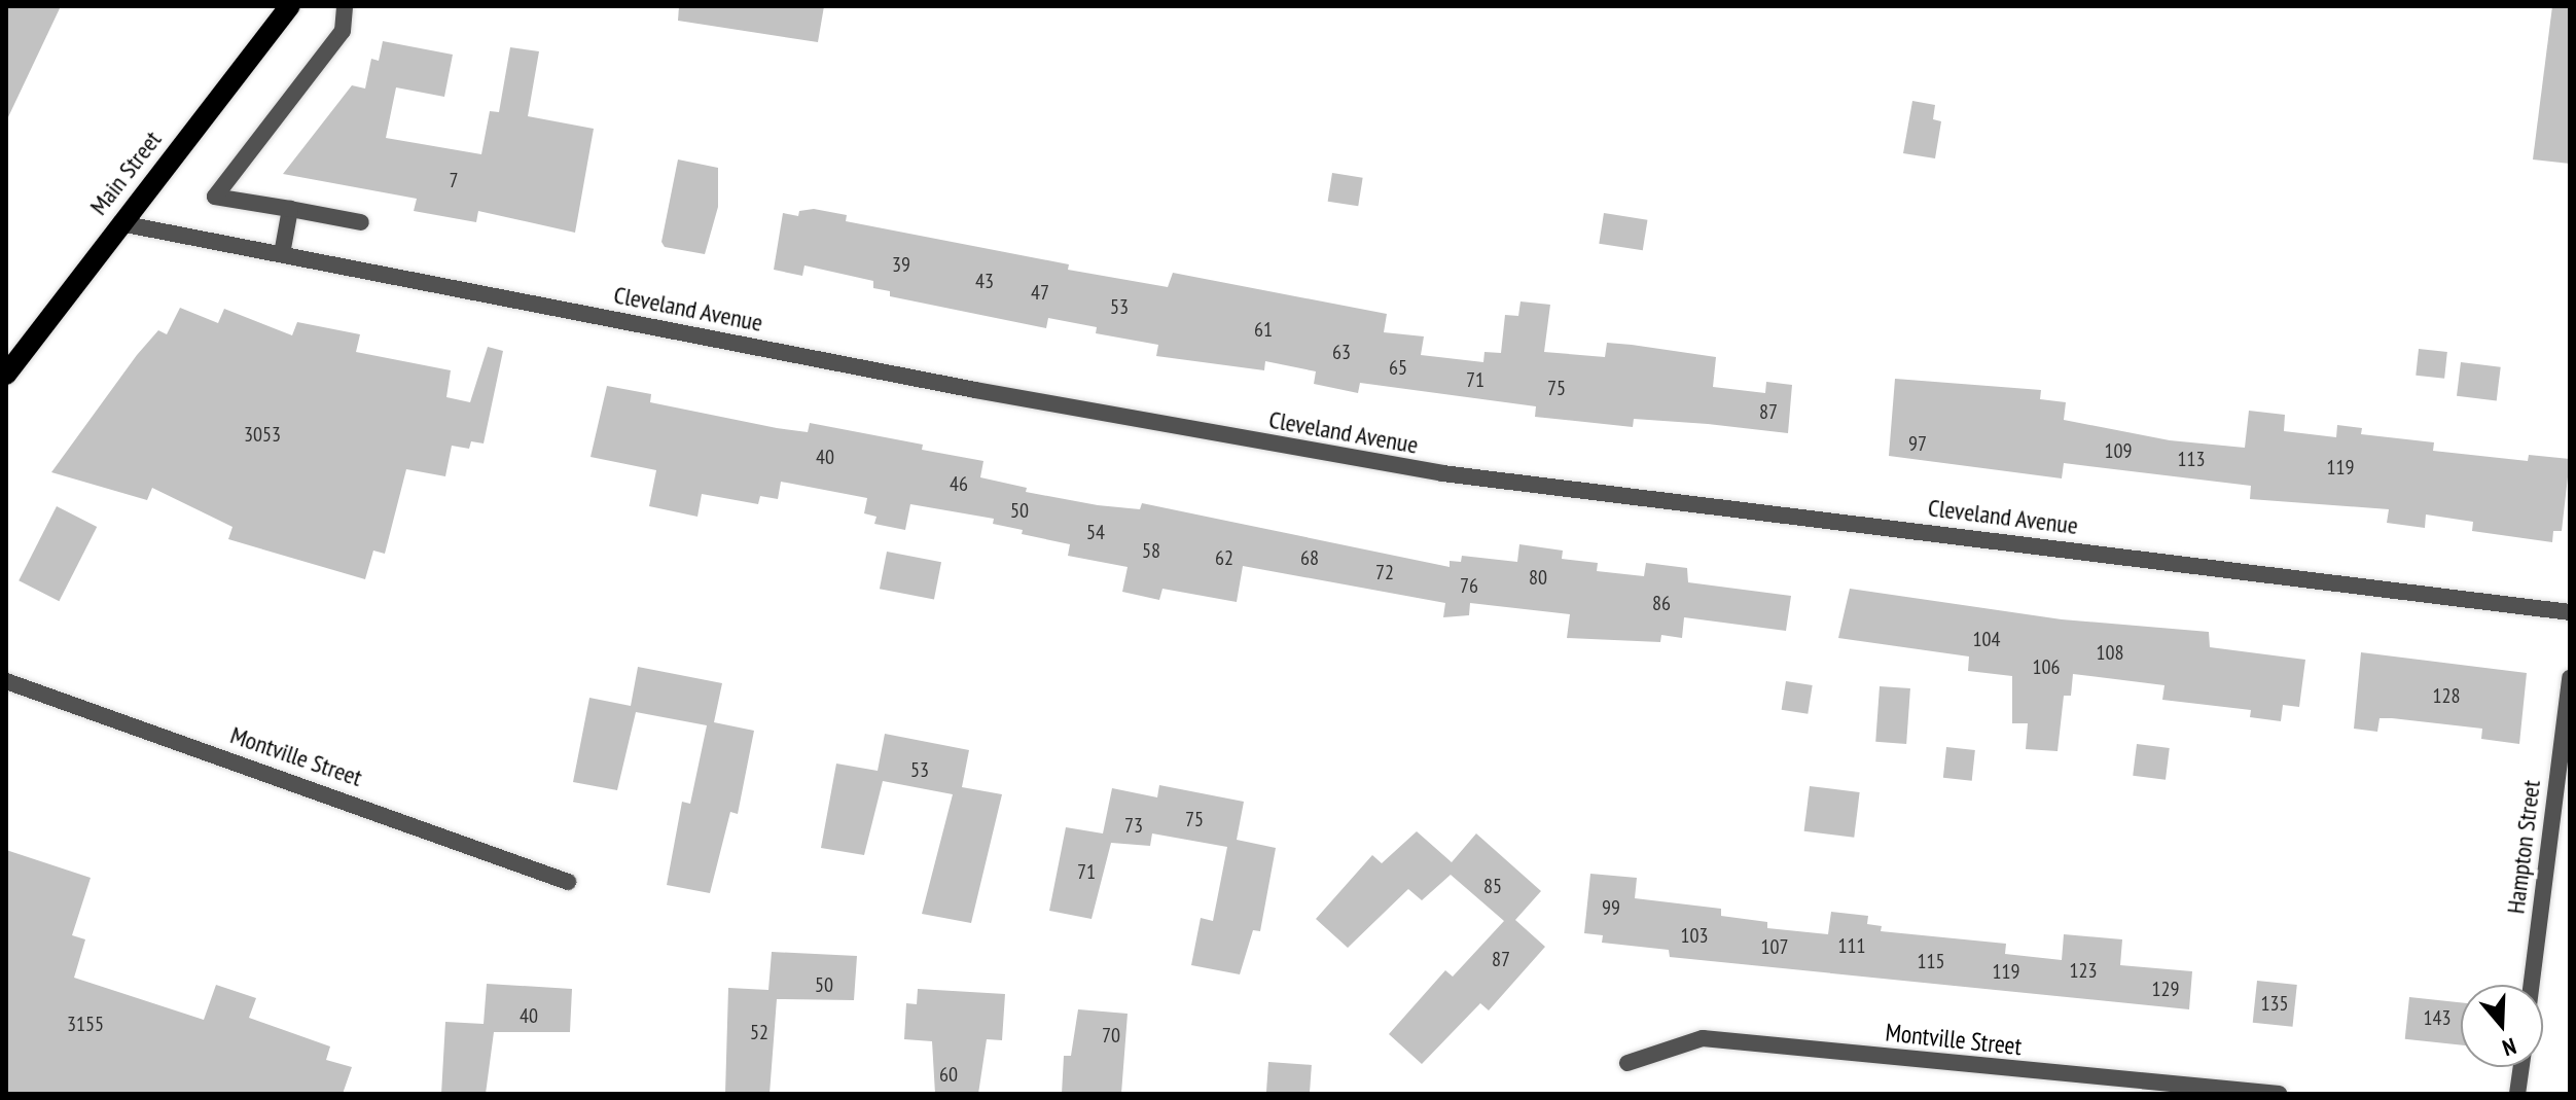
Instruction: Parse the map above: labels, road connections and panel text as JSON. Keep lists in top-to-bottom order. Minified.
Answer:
{"streets":{"main road":["Main Street"],"street":["Cleveland Avenue","Montville Street","Hampton Street"]},"crossings":[["Main Street","Cleveland Avenue"]],"house_numbers":["7","39","43","47","53","61","63","65","71","75","87","3053","97","109","40","113","119","46","50","54","58","62","68","72","80","76","86","104","108","106","128","53","75","73","71","85","99","103","111","107","87","115","123","119","50","129","135","40","143","3155","52","70","60"],"north":"bottom"}
